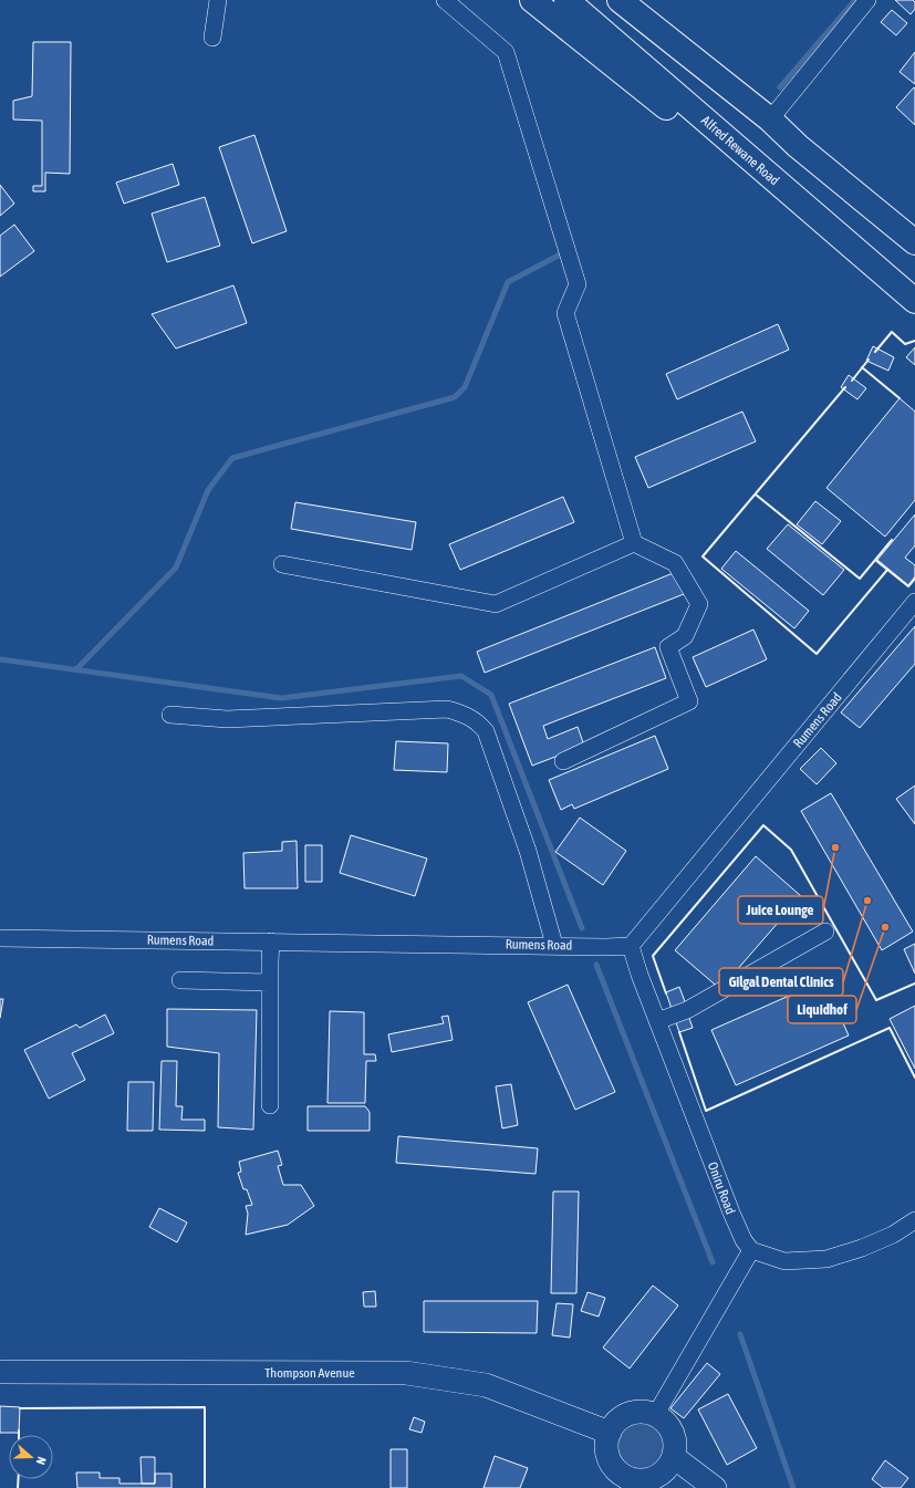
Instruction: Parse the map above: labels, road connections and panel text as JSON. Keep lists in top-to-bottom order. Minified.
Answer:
{"streets":{"main road":["Alfred Rewane Road"],"street":["Rumens Road","Oniru Road","Thompson Avenue"]},"crossings":[["Rumens Road","Oniru Road"]],"places":["Juice Lounge","Gilgal Dental Clinics","Liquidhof"],"north":"right"}
